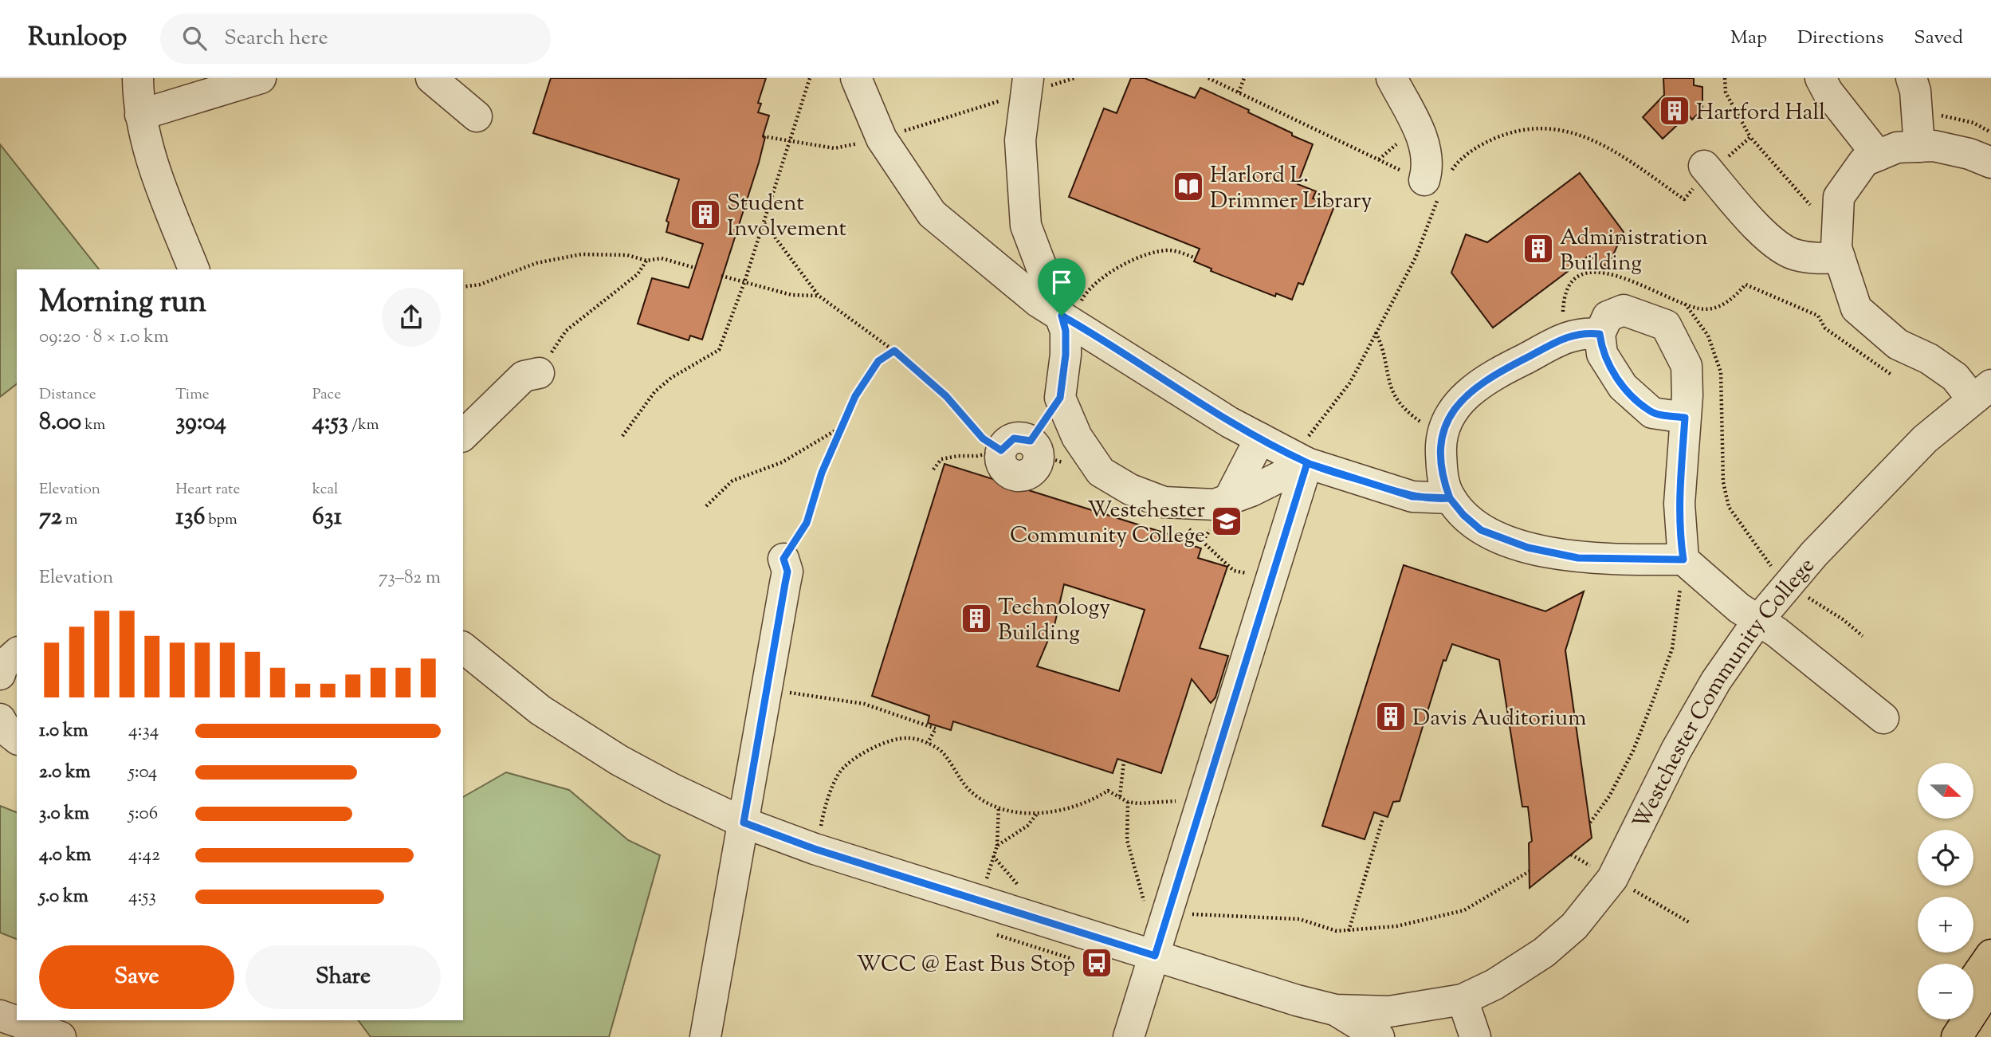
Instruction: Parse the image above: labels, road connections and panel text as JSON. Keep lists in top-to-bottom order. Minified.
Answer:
{"streets":{"street":["Westchester Community College"]},"places":{"building":["Hartford Hall","Student Involvement","Administration Building","Technology Building","Davis Auditorium"],"library":["Harlord L. Drimmer Library"],"school or university":["Westchester Community College"],"bus stop":["WCC @ East Bus Stop"]},"north":"right","page":{"header":"Runloop","search":"Search here","nav":["Map","Directions","Saved"],"heading":["Morning run","09:20 · 8 × 1.0 km"],"stats":[["Distance","8.00 km"],["Time","39:04"],["Pace","4:53 /km"],["Elevation","72 m"],["Heart rate","136 bpm"],["kcal","631"]],"chart":["Elevation","73–82 m"],"list":[{"name":"1.0 km","note":"4:34"},{"name":"2.0 km","note":"5:04"},{"name":"3.0 km","note":"5:06"},{"name":"4.0 km","note":"4:42"},{"name":"5.0 km","note":"4:53"}],"map_buttons":["+","−"],"buttons":["Save","Share"]}}
